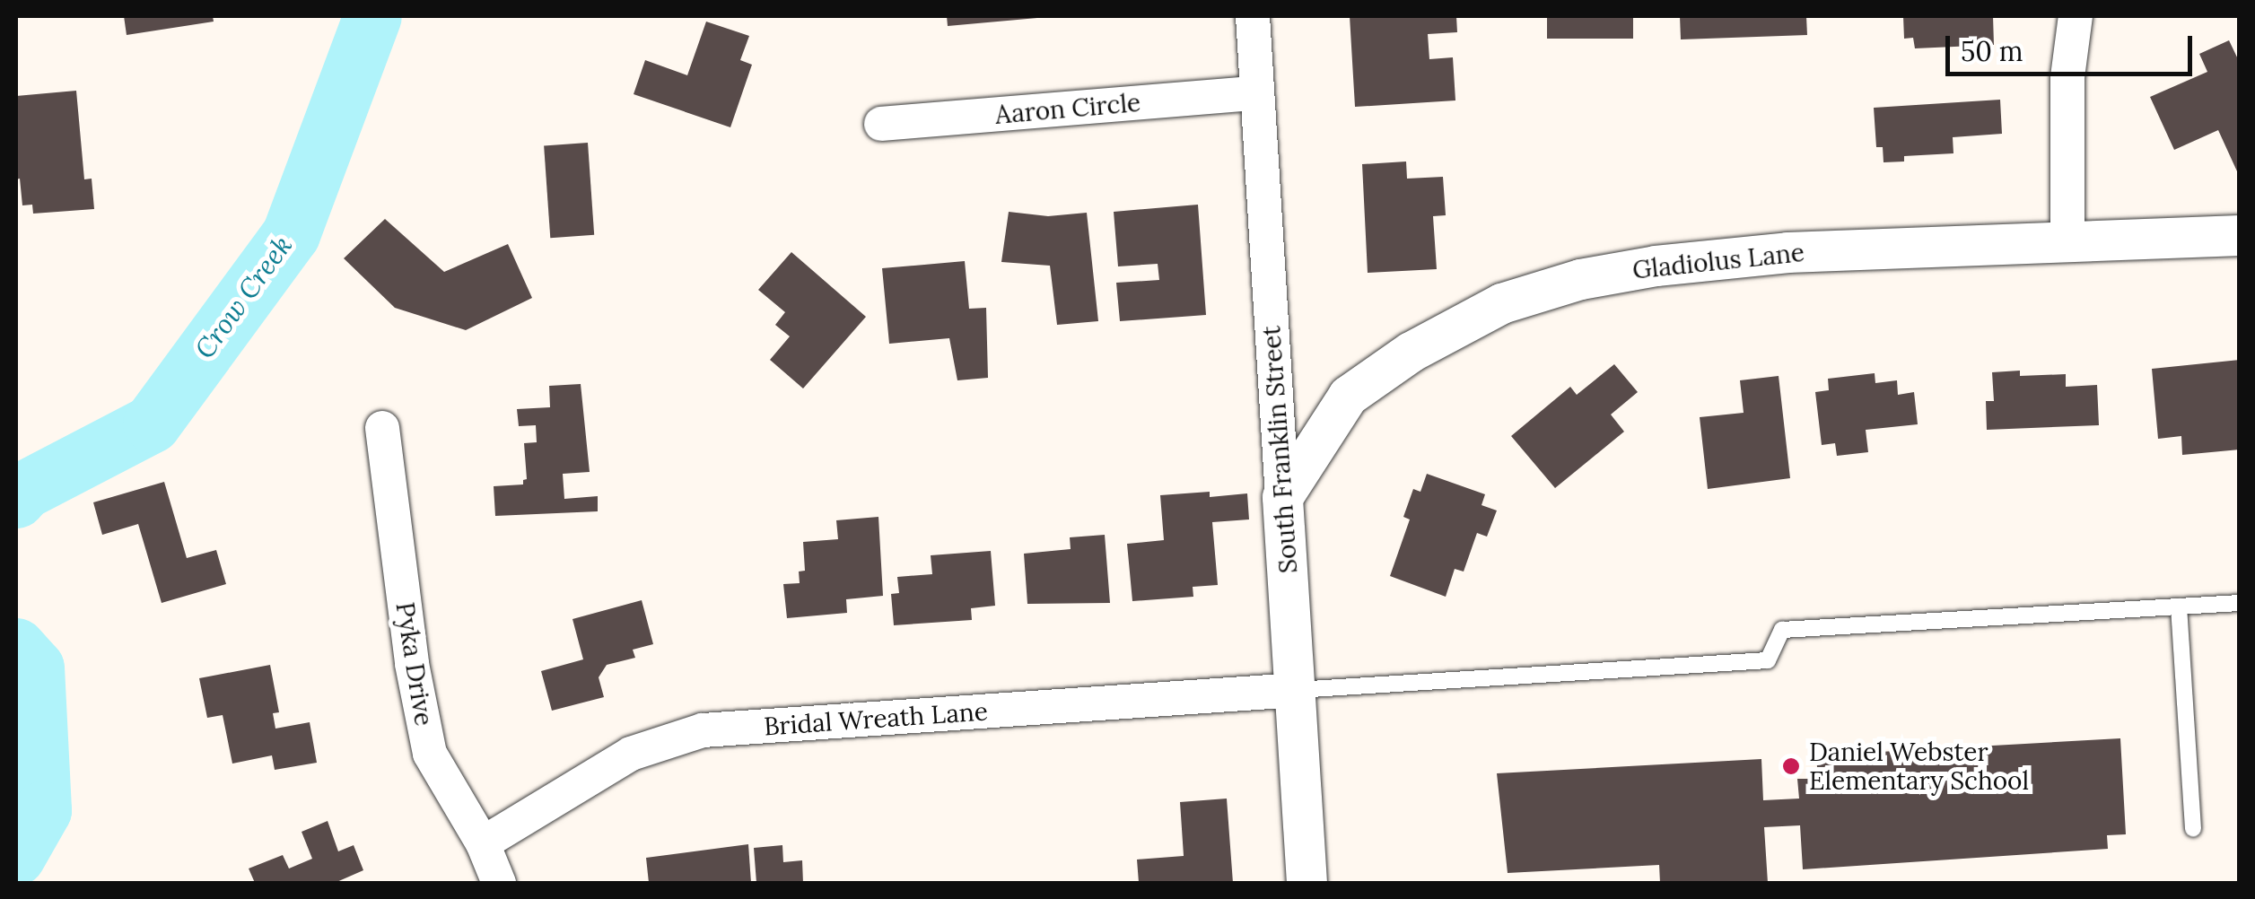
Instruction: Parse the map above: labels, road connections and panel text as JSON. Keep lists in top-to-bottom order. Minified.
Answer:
{"streets":{"street":["Aaron Circle","Gladiolus Lane","South Franklin Street","Pyka Drive","Bridal Wreath Lane"]},"crossings":[["Aaron Circle","South Franklin Street"],["Gladiolus Lane","South Franklin Street"],["South Franklin Street","Bridal Wreath Lane"],["Pyka Drive","Bridal Wreath Lane"]],"water":["Crow Creek"],"places":["Daniel Webster Elementary School"],"scale_bar":"50 m"}
